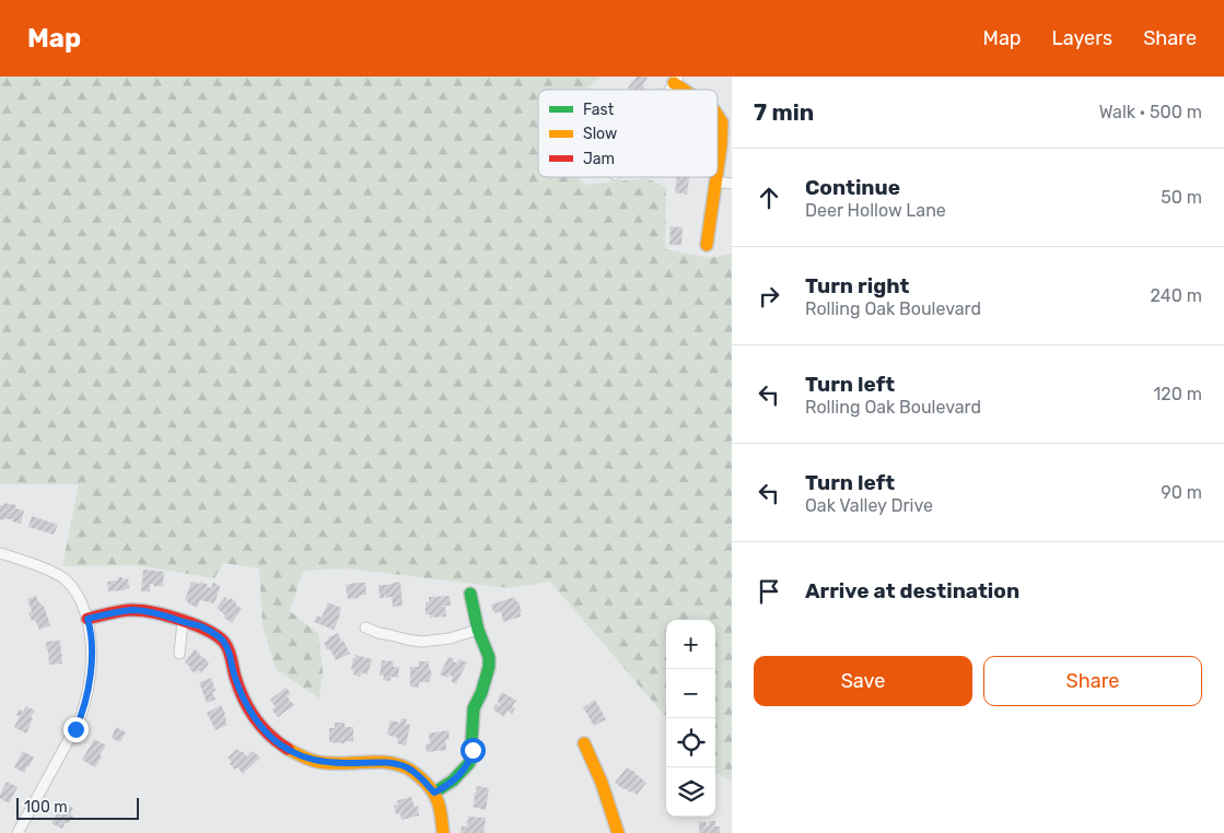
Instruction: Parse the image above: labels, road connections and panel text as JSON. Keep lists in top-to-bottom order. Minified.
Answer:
{"legend":["Fast","Slow","Jam"],"scale_bar":"100 m","page":{"header":"Map","nav":["Map","Layers","Share"],"heading":["7 min","Walk · 500 m"],"list":[["Continue","Deer Hollow Lane","50 m"],["Turn right","Rolling Oak Boulevard","240 m"],["Turn left","Rolling Oak Boulevard","120 m"],["Turn left","Oak Valley Drive","90 m"],"Arrive at destination"],"map_buttons":["+","−"],"buttons":["Save","Share"],"scale":"100 m"}}
